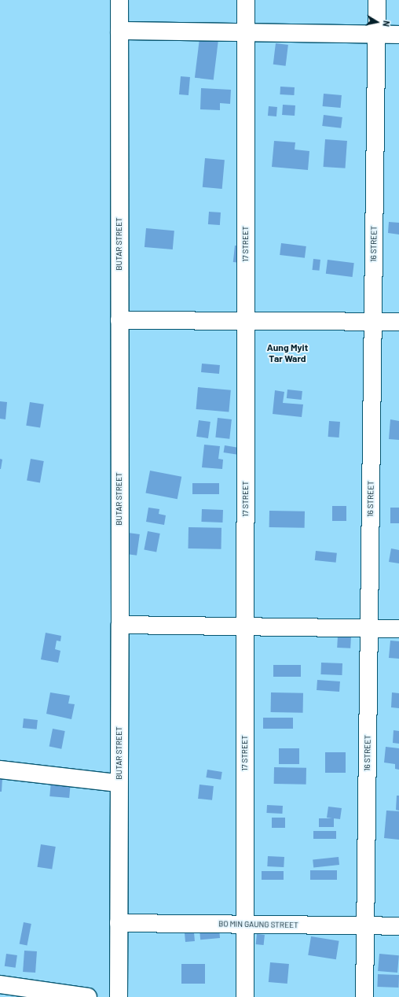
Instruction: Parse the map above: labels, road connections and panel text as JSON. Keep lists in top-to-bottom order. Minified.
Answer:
{"streets":{"street":["BUTAR STREET","17 STREET","16 STREET","BO MIN GAUNG STREET"]},"crossings":[["BUTAR STREET","BO MIN GAUNG STREET"],["17 STREET","BO MIN GAUNG STREET"],["16 STREET","BO MIN GAUNG STREET"]],"districts":["Aung Myit Tar Ward"],"north":"right"}
